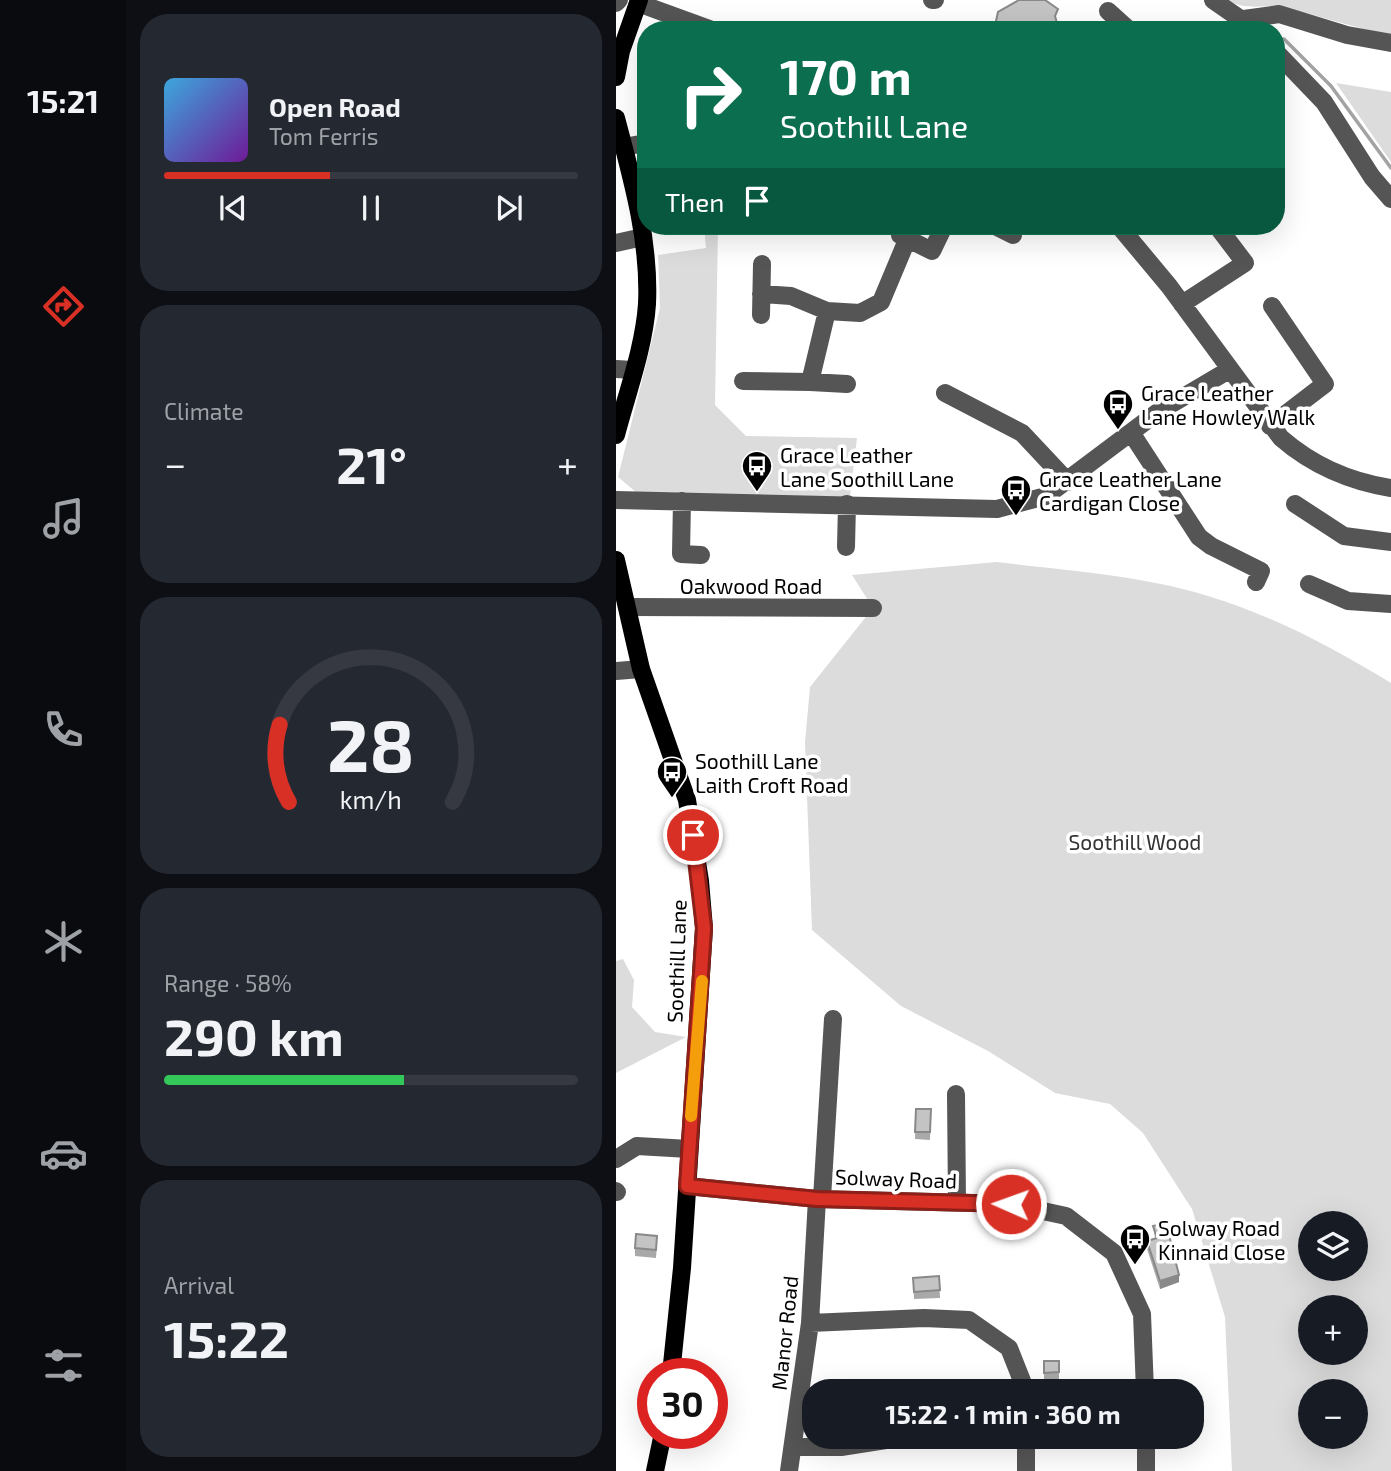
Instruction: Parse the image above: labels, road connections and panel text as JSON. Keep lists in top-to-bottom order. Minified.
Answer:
{"streets":{"main road":["Soothill Lane"],"street":["Oakwood Road","Solway Road","Manor Road"]},"crossings":[["Oakwood Road","Soothill Lane"],["Soothill Lane","Solway Road"],["Solway Road","Manor Road"]],"parks":["Soothill Wood"],"places":{"bus stop":["Grace Leather Lane Howley Walk","Grace Leather Lane Soothill Lane","Grace Leather Lane Cardigan Close","Soothill Lane Laith Croft Road","Solway Road Kinnaid Close"]},"page":{"tabs":"15:21","turn":["170 m","Soothill Lane"],"song":["Open Road","Tom Ferris"],"then":"Then","tile":["Climate",["Range · 58%","290 km"],["Arrival","15:22"]],"heat":["−","21°","+"],"map_buttons":["+","−"],"limit":"30","trip":"15:22 · 1 min · 360 m","gauge":["28","km/h"]}}
